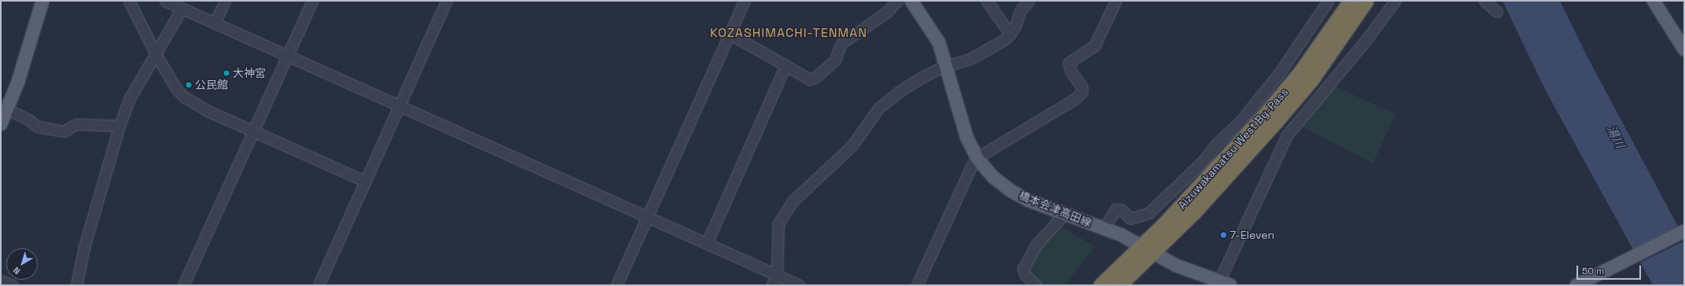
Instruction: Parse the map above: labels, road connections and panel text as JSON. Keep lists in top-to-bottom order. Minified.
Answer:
{"streets":{"highway":["Aizuwakamatsu West By-Pass"],"main road":["橋本会津高田線"]},"crossings":[["Aizuwakamatsu West By-Pass","橋本会津高田線"]],"districts":["KOZASHIMACHI-TENMAN"],"water":["湯川"],"places":["大神宮","公民館","7-Eleven"],"scale_bar":"50 m","north":"bottom left"}
